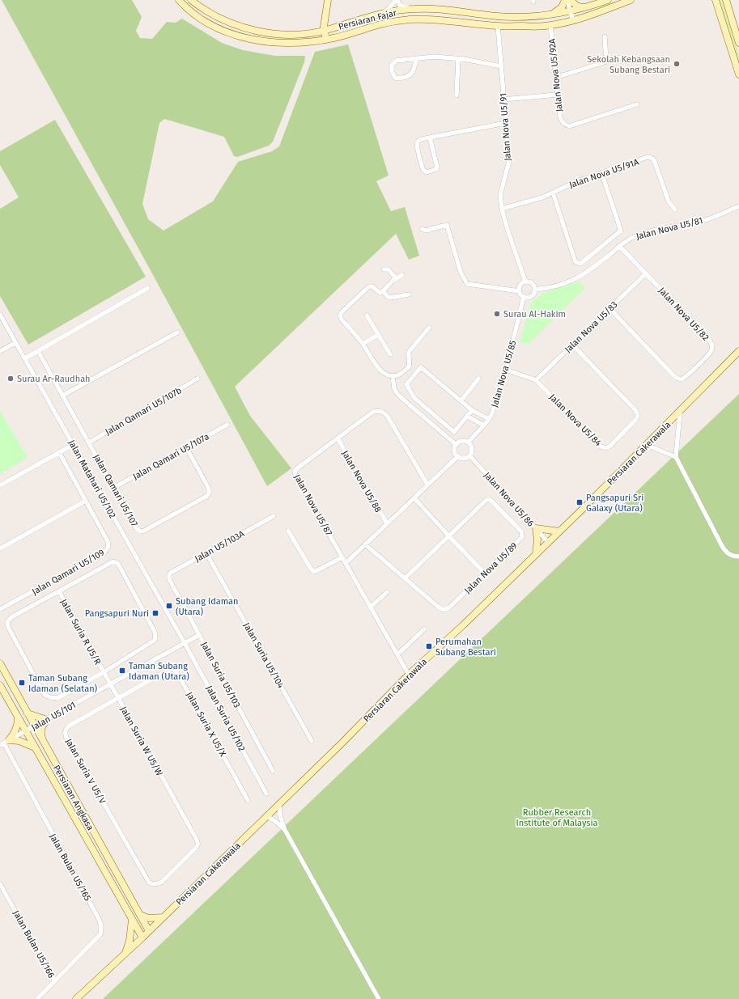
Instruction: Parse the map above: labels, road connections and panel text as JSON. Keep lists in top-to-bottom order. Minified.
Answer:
{"streets":{"street":["Persiaran Fajar","Jalan Nova U5/92A","Jalan Nova U5/91","Jalan Nova U5/91A","Jalan Nova U5/81","Jalan Nova U5/82","Jalan Nova U5/83","Jalan Nova U5/85","Jalan Qamari U5/107b","Jalan Nova U5/84","Persiaran Cakerawala","Jalan Qamari U5/107a","Jalan Matahari U5/102","Jalan Nova U5/88","Jalan Qamari U5/107","Jalan Nova U5/86","Jalan Nova U5/87","Jalan U5/103A","Jalan Nova U5/89","Jalan Qamari U5/109","Jalan Suria R U5/R","Jalan Suria U5/104","Jalan Suria U5/103","Jalan U5/101","Jalan Suria U5/102","Jalan Suria X U5/X","Jalan Suria W U5/W","Jalan Suria V U5/V","Persiaran Angkasa","Jalan Bulan U5/165","Jalan Bulan U5/166"]},"crossings":[["Jalan Nova U5/91","Jalan Nova U5/91A"],["Jalan Nova U5/91","Jalan Nova U5/81"],["Jalan Nova U5/91","Jalan Nova U5/85"],["Jalan Nova U5/81","Jalan Nova U5/82"],["Jalan Nova U5/81","Jalan Nova U5/85"],["Jalan Nova U5/82","Jalan Nova U5/83"],["Jalan Nova U5/83","Jalan Nova U5/84"],["Jalan Nova U5/85","Jalan Nova U5/84"],["Jalan Nova U5/85","Jalan Nova U5/86"],["Jalan Qamari U5/107b","Jalan Qamari U5/107"],["Persiaran Cakerawala","Jalan Nova U5/86"],["Persiaran Cakerawala","Jalan Nova U5/87"],["Persiaran Cakerawala","Persiaran Angkasa"],["Jalan Qamari U5/107a","Jalan Qamari U5/107"],["Jalan Matahari U5/102","Jalan U5/101"],["Jalan Matahari U5/102","Jalan Suria U5/102"],["Jalan Nova U5/88","Jalan Nova U5/87"],["Jalan U5/103A","Jalan Suria U5/104"],["Jalan U5/103A","Jalan Suria U5/103"],["Jalan Suria R U5/R","Jalan U5/101"],["Jalan Suria R U5/R","Jalan Suria W U5/W"],["Jalan Suria U5/103","Jalan U5/101"],["Jalan U5/101","Jalan Suria U5/102"],["Jalan U5/101","Jalan Suria W U5/W"],["Jalan U5/101","Persiaran Angkasa"],["Jalan U5/101","Jalan Bulan U5/165"],["Jalan Suria X U5/X","Jalan Suria W U5/W"],["Jalan Suria X U5/X","Jalan Suria V U5/V"],["Jalan Suria W U5/W","Jalan Suria V U5/V"],["Jalan Bulan U5/165","Jalan Bulan U5/166"]],"parks":["Rubber Research Institute of Malaysia"],"places":{"other":["Sekolah Kebangsaan Subang Bestari","Surau Al-Hakim","Surau Ar-Raudhah"],"transit":["Pangsapuri Sri Galaxy (Utara)","Subang Idaman (Utara)","Pangsapuri Nuri","Perumahan Subang Bestari","Taman Subang Idaman (Utara)","Taman Subang Idaman (Selatan)"]}}
